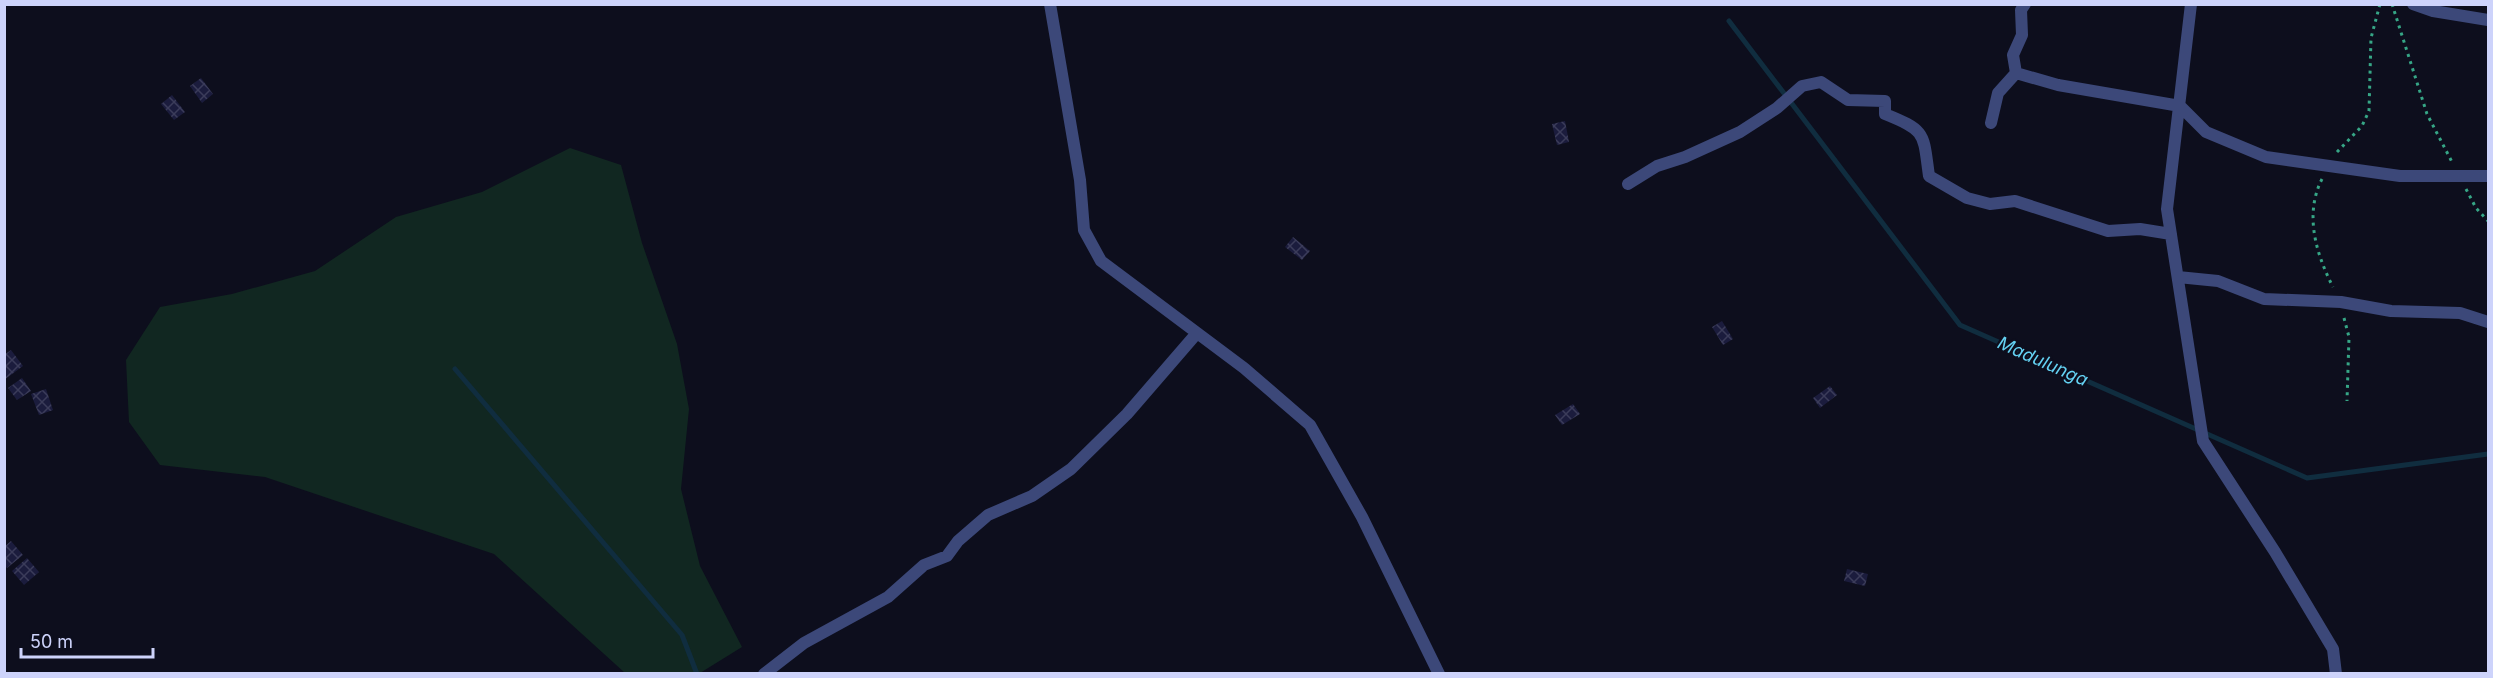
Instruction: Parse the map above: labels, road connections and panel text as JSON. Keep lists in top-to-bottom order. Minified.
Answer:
{"water":["Madulunga"],"scale_bar":"50 m"}
